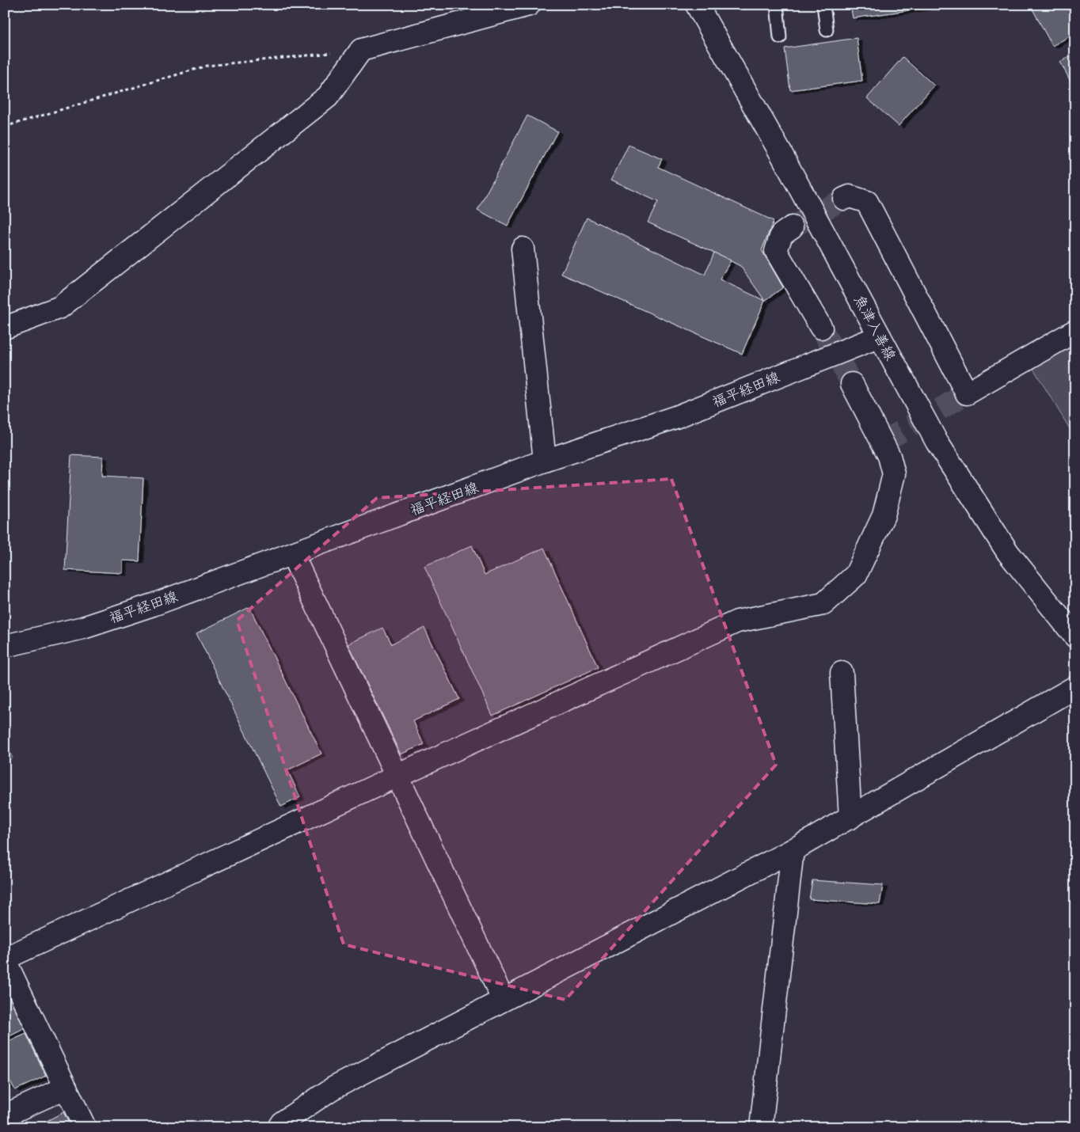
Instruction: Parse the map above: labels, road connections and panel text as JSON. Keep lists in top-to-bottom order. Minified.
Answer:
{"streets":{"street":["魚津入善線","福平経田線"]},"crossings":[["魚津入善線","福平経田線"]]}
